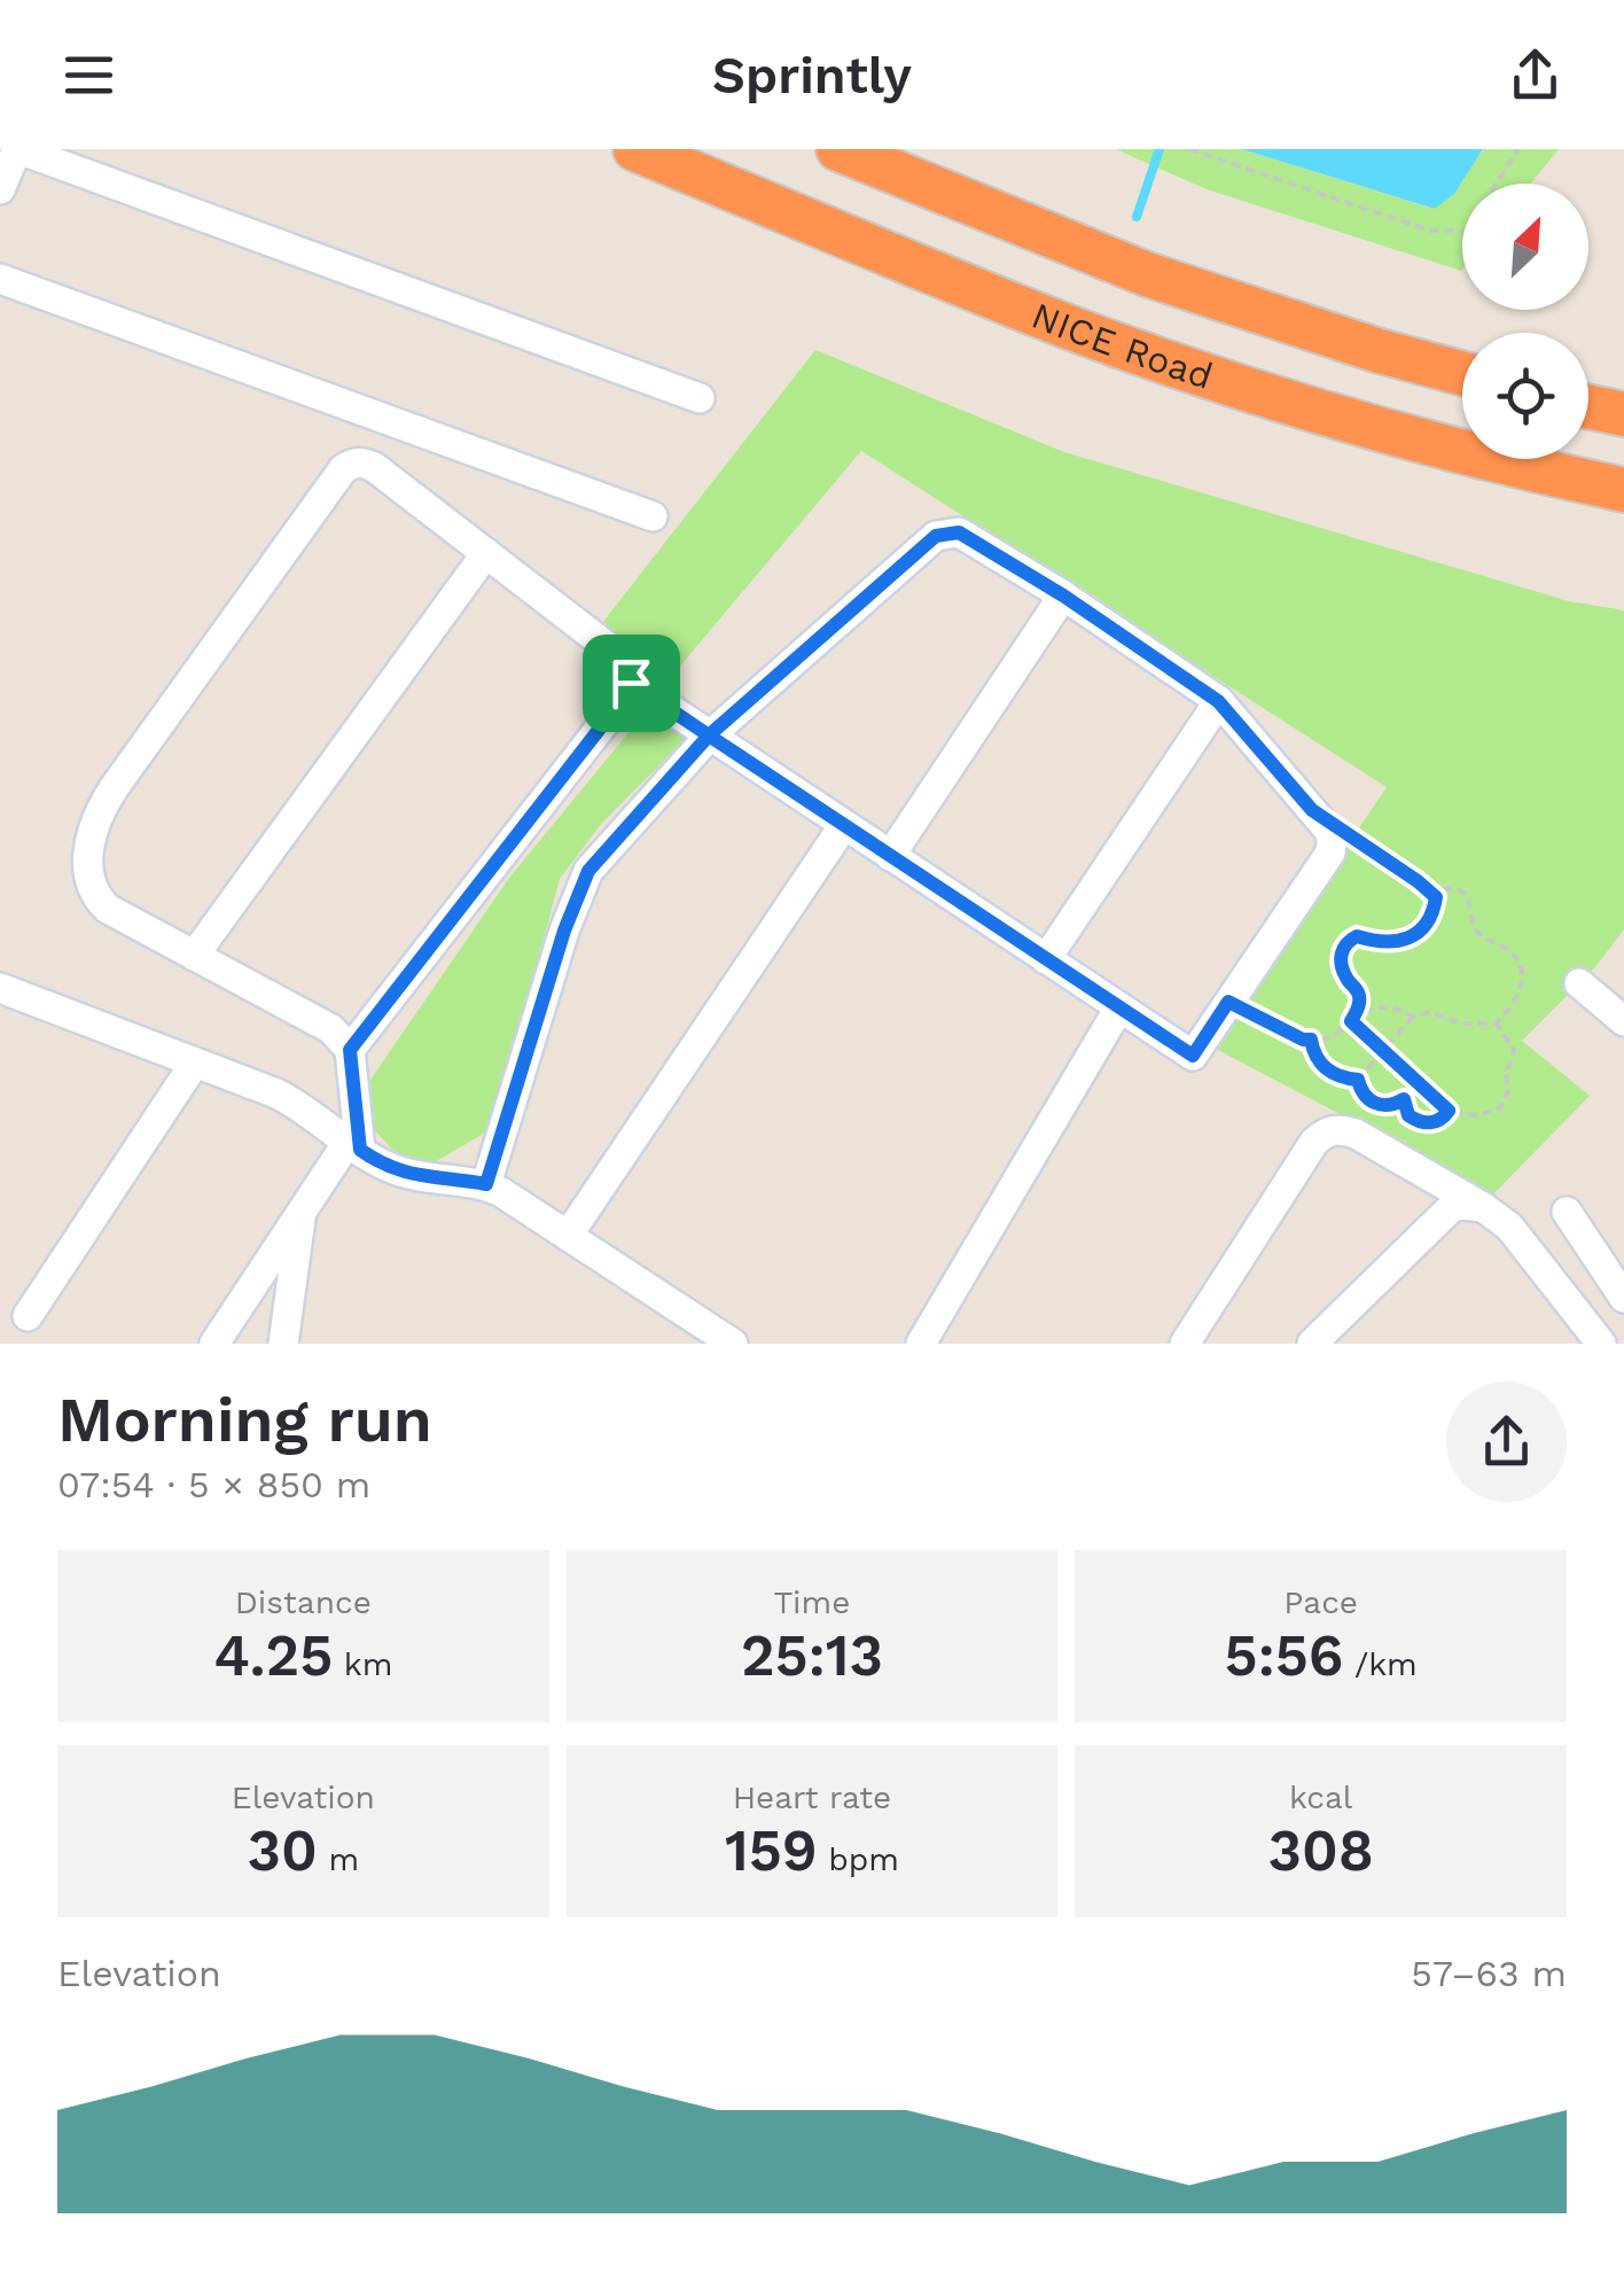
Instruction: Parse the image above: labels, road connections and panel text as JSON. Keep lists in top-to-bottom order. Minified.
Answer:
{"streets":{"highway":["NICE Road"]},"north":"top right","page":{"header":"Sprintly","heading":["Morning run","07:54 · 5 × 850 m"],"stats":[["Distance","4.25 km"],["Time","25:13"],["Pace","5:56 /km"],["Elevation","30 m"],["Heart rate","159 bpm"],["kcal","308"]],"chart":["Elevation","57–63 m"]}}
